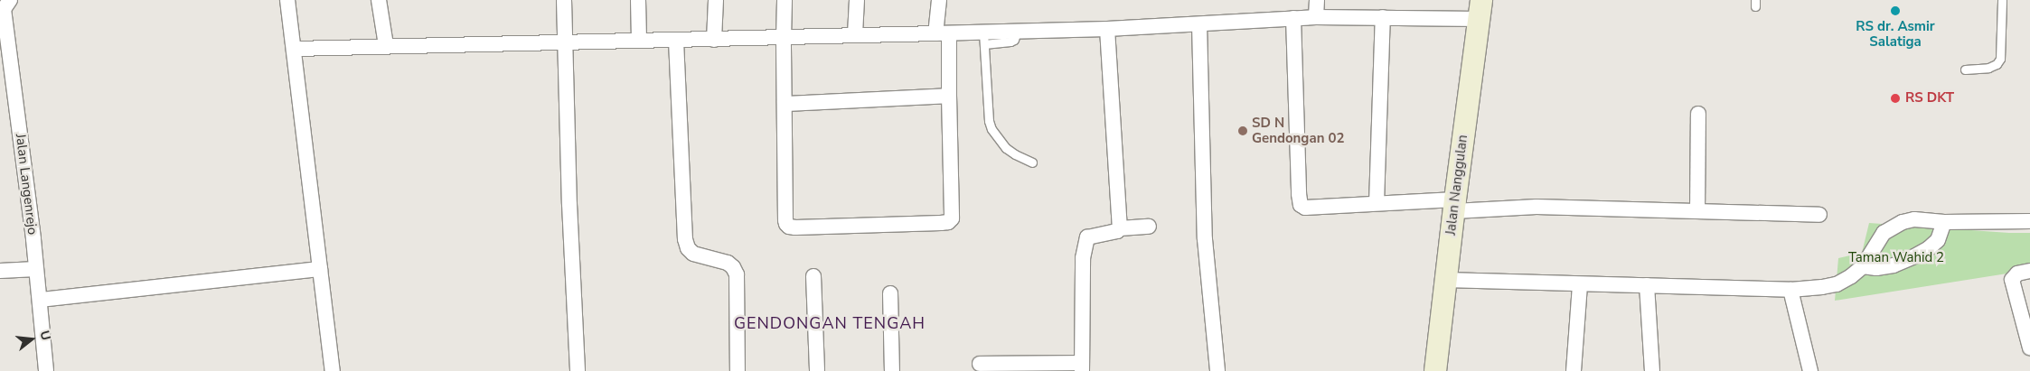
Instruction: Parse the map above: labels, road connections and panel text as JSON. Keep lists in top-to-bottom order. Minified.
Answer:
{"streets":{"street":["Jalan Langenrejo","Jalan Nanggulan"]},"districts":["GENDONGAN TENGAH"],"parks":["Taman Wahid 2"],"places":["RS dr. Asmir Salatiga","RS DKT","SD N Gendongan 02"],"north":"right"}
